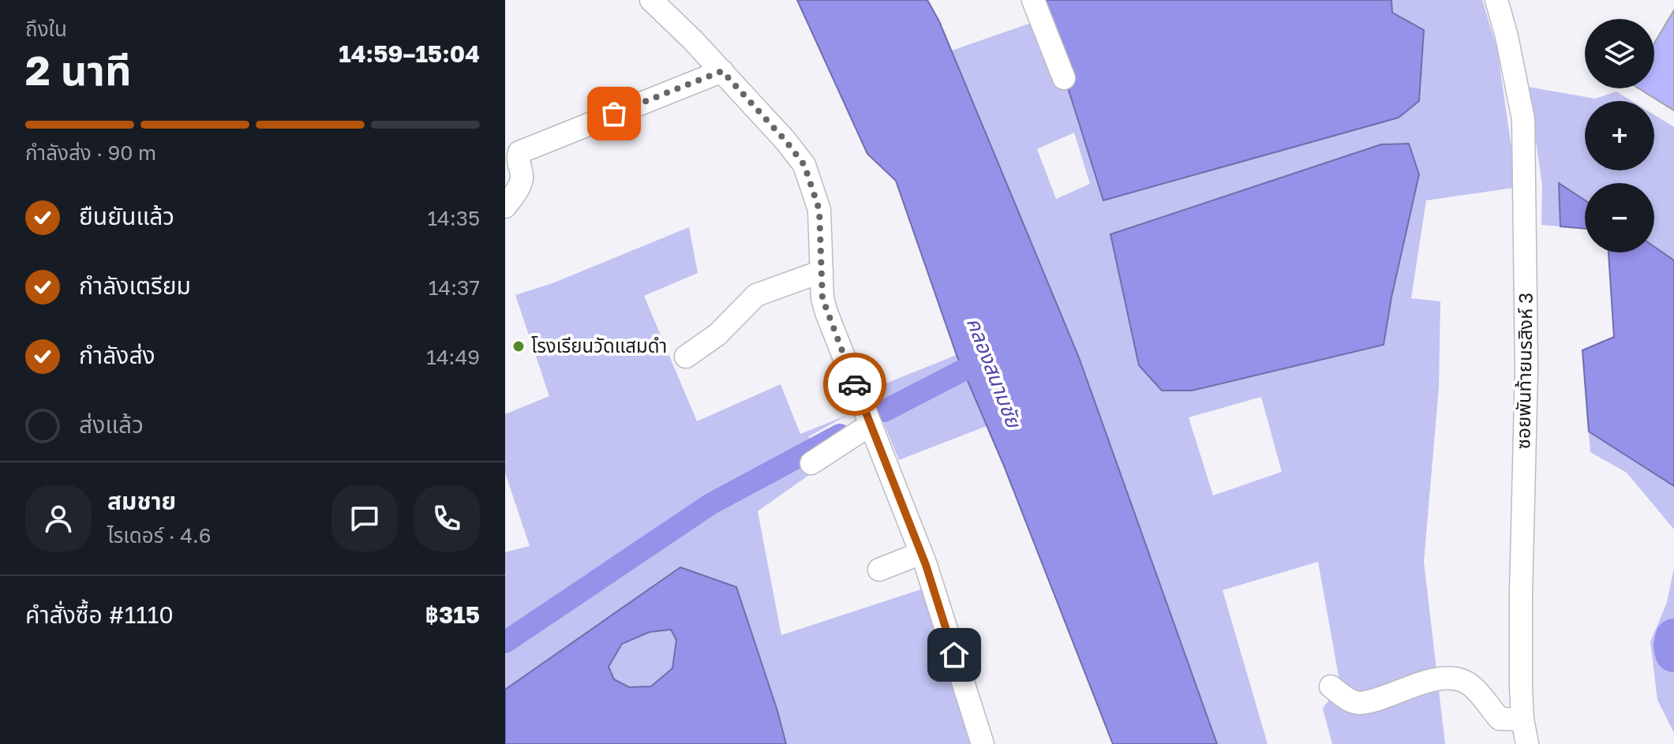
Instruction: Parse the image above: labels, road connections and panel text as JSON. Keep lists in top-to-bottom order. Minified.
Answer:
{"streets":{"street":["ซอยพันท้ายนรสิงห์ 3"]},"water":["คลองสนามชัย"],"places":["โรงเรียนวัดแสมดำ"],"page":{"heading":["2 นาที","ถึงใน","14:59–15:04"],"panel":["สมชาย","ไรเดอร์ · 4.6","คำสั่งซื้อ #1110","฿315"],"map_buttons":["+","−"],"bar":"กำลังส่ง · 90 m","list":[["ยืนยันแล้ว","14:35"],["กำลังเตรียม","14:37"],["กำลังส่ง","14:49"],"ส่งแล้ว"]}}
